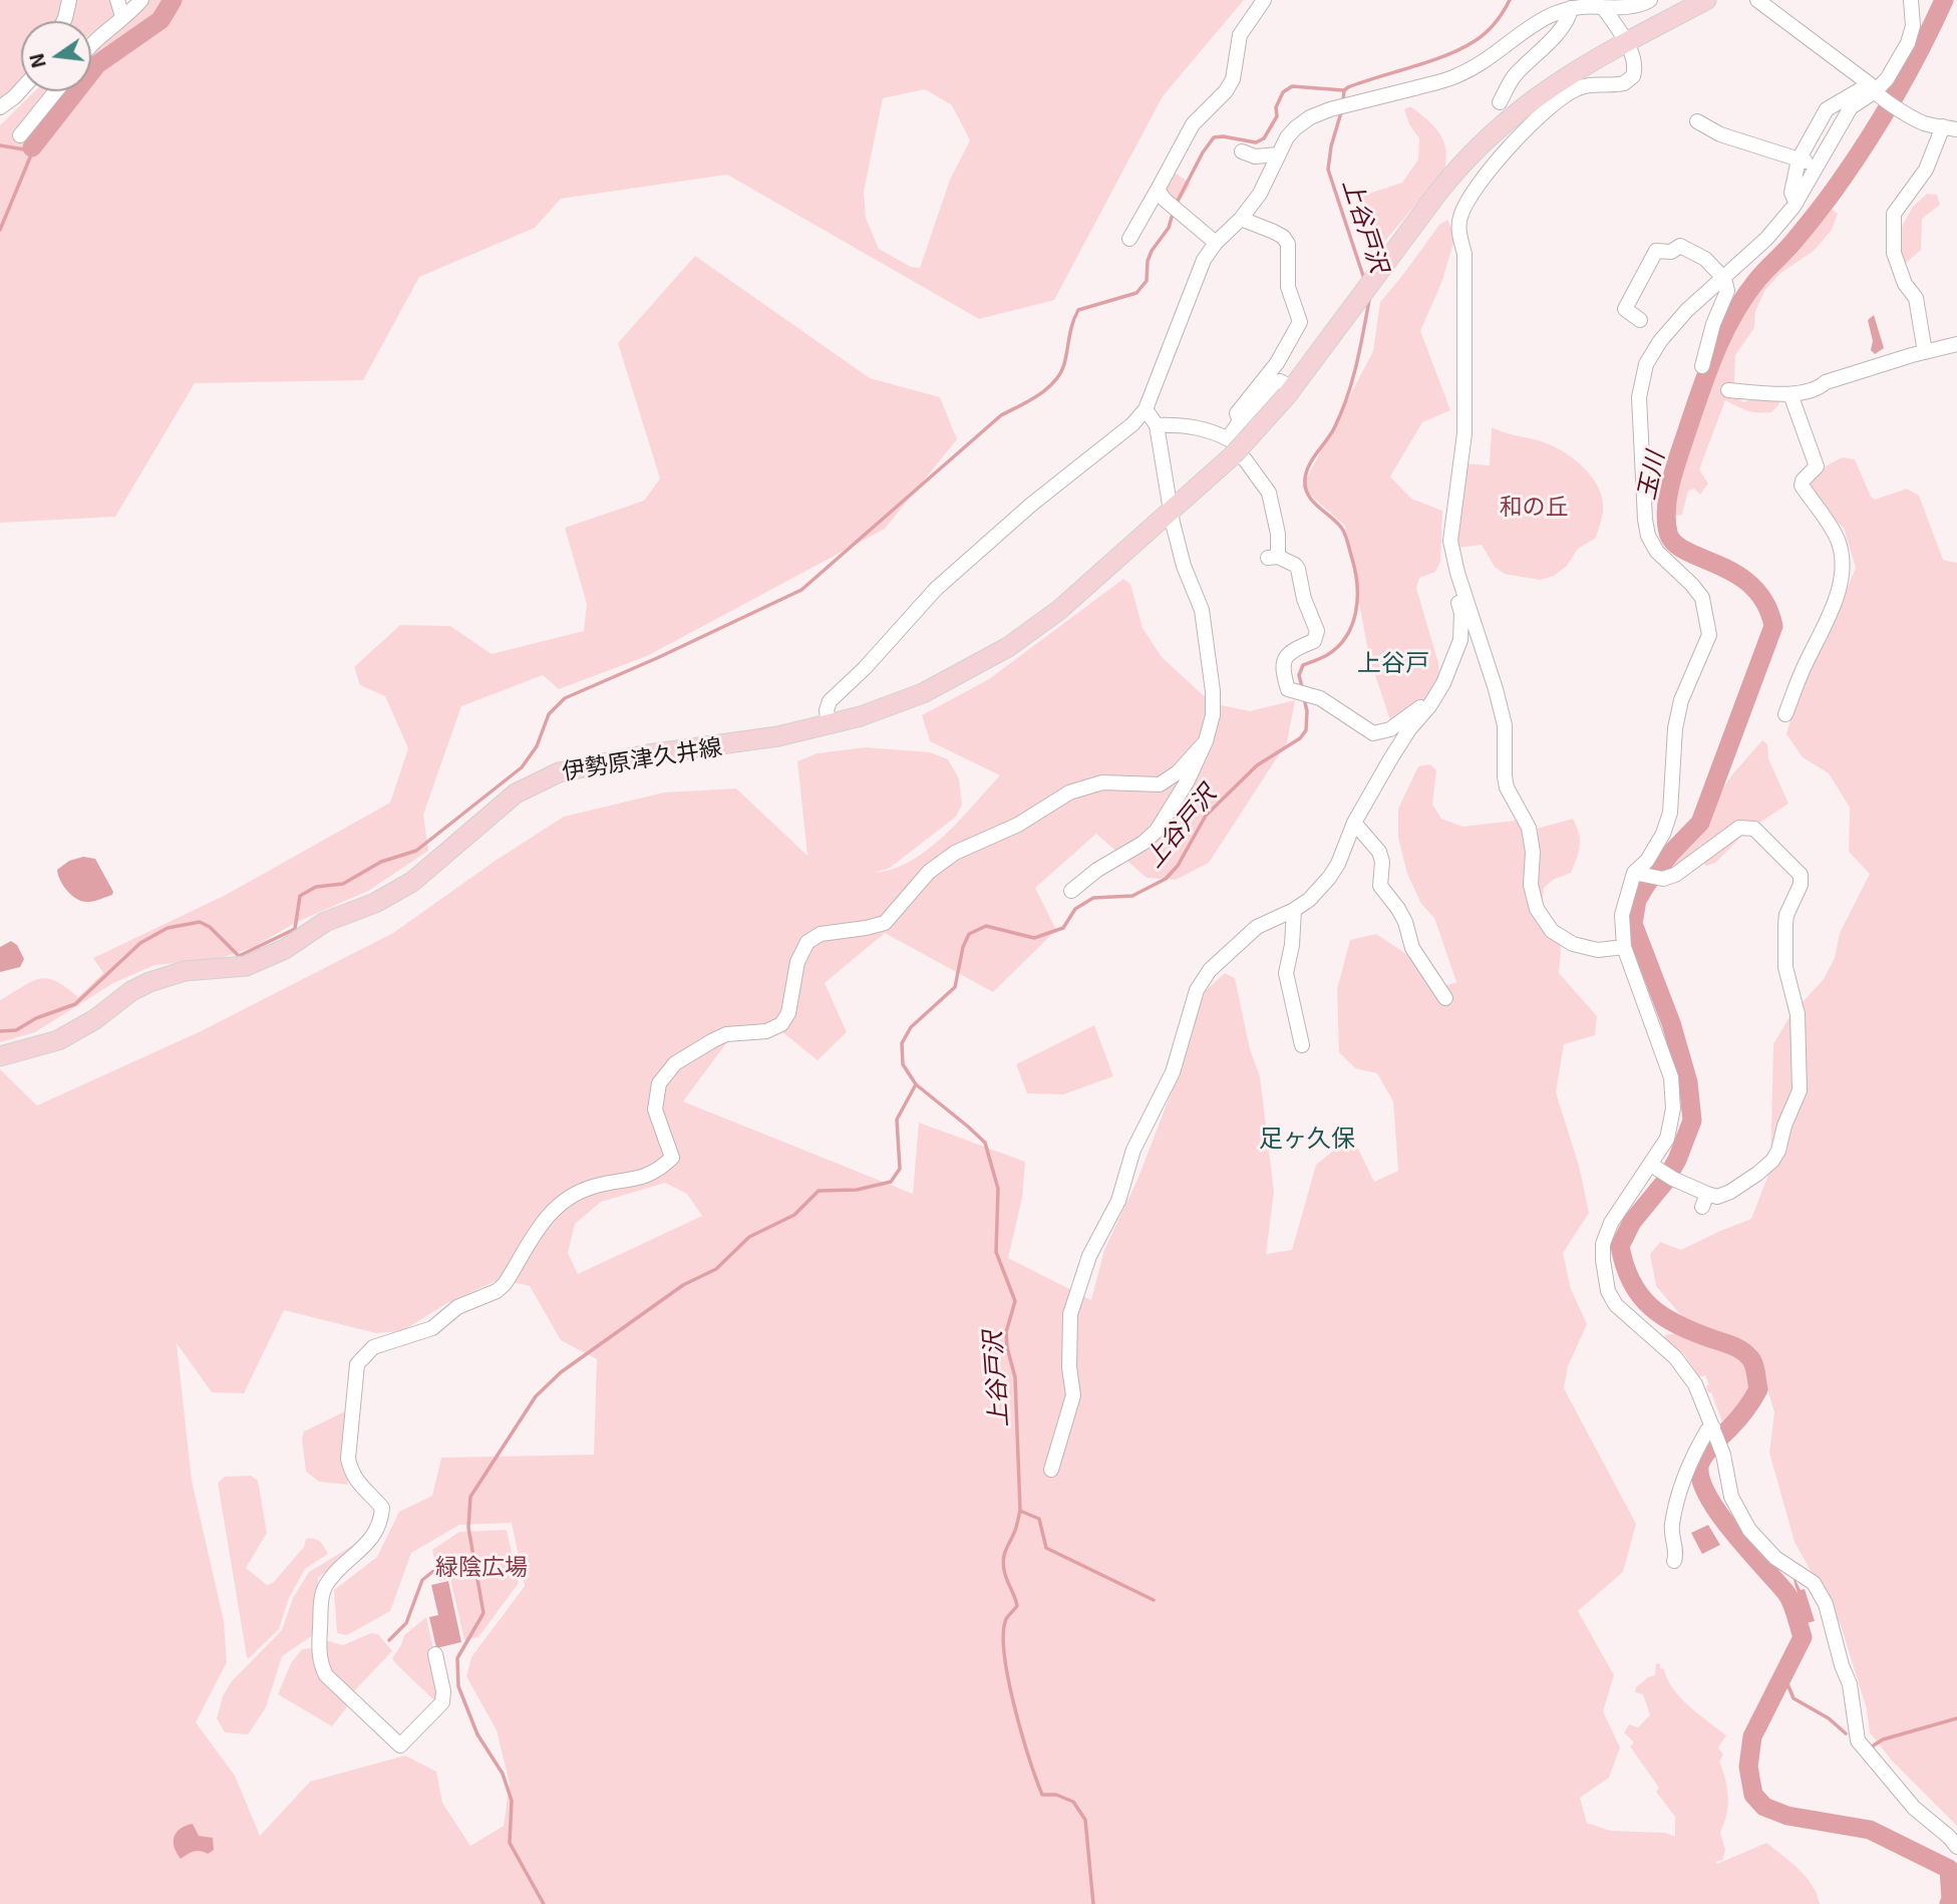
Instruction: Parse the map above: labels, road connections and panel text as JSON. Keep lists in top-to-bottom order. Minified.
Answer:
{"streets":{"main road":["伊勢原津久井線"]},"districts":["上谷戸","足ヶ久保"],"water":["上谷戸沢","玉川"],"parks":["和の丘","緑陰広場"],"north":"left"}
